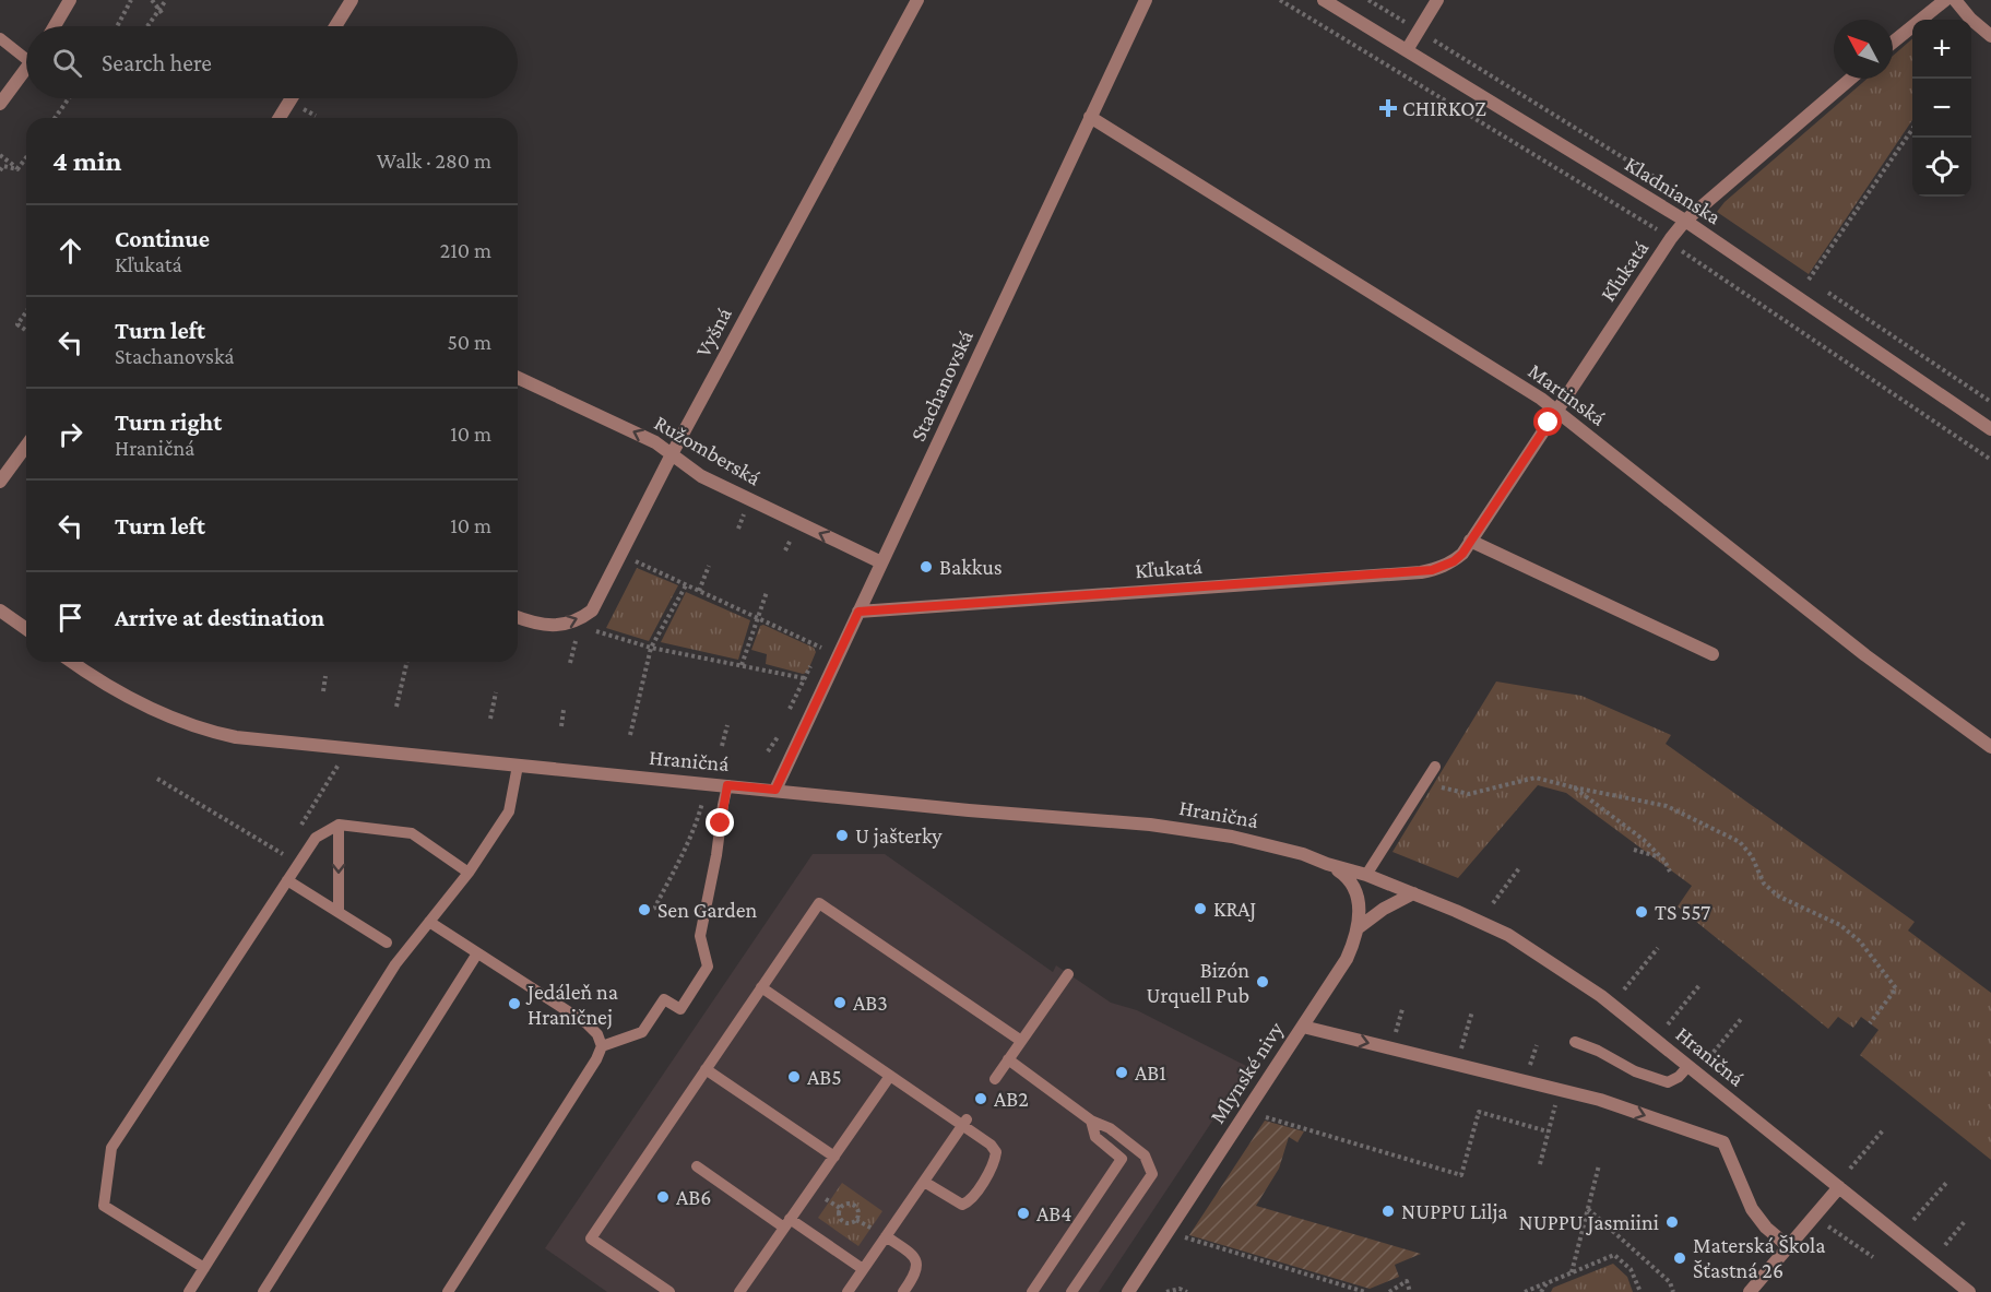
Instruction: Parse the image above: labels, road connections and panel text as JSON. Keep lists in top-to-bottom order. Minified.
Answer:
{"streets":{"street":["Kladnianska","Kľukatá","Vyšná","Stachanovská","Martinská","Ružomberská","Hraničná","Mlynské nivy"]},"crossings":[["Kladnianska","Kľukatá"],["Kľukatá","Stachanovská"],["Kľukatá","Martinská"],["Vyšná","Ružomberská"],["Stachanovská","Martinská"],["Stachanovská","Ružomberská"],["Stachanovská","Hraničná"],["Hraničná","Mlynské nivy"]],"one_way":["Ružomberská"],"places":{"health":["CHIRKOZ"],"other":["Bakkus","U jašterky","KRAJ","Sen Garden","TS 557","Bizón Urquell Pub","AB3","Jedáleň na Hraničnej","AB1","AB5","AB2","AB6","NUPPU Lilja","AB4","NUPPU Jasmiini","Materská Škola Šťastná 26"]},"north":"top left","page":{"map_buttons":["+","−"],"search":"Search here","heading":["4 min","Walk · 280 m"],"list":[["Continue","Kľukatá","210 m"],["Turn left","Stachanovská","50 m"],["Turn right","Hraničná","10 m"],["Turn left","10 m"],"Arrive at destination"]}}
